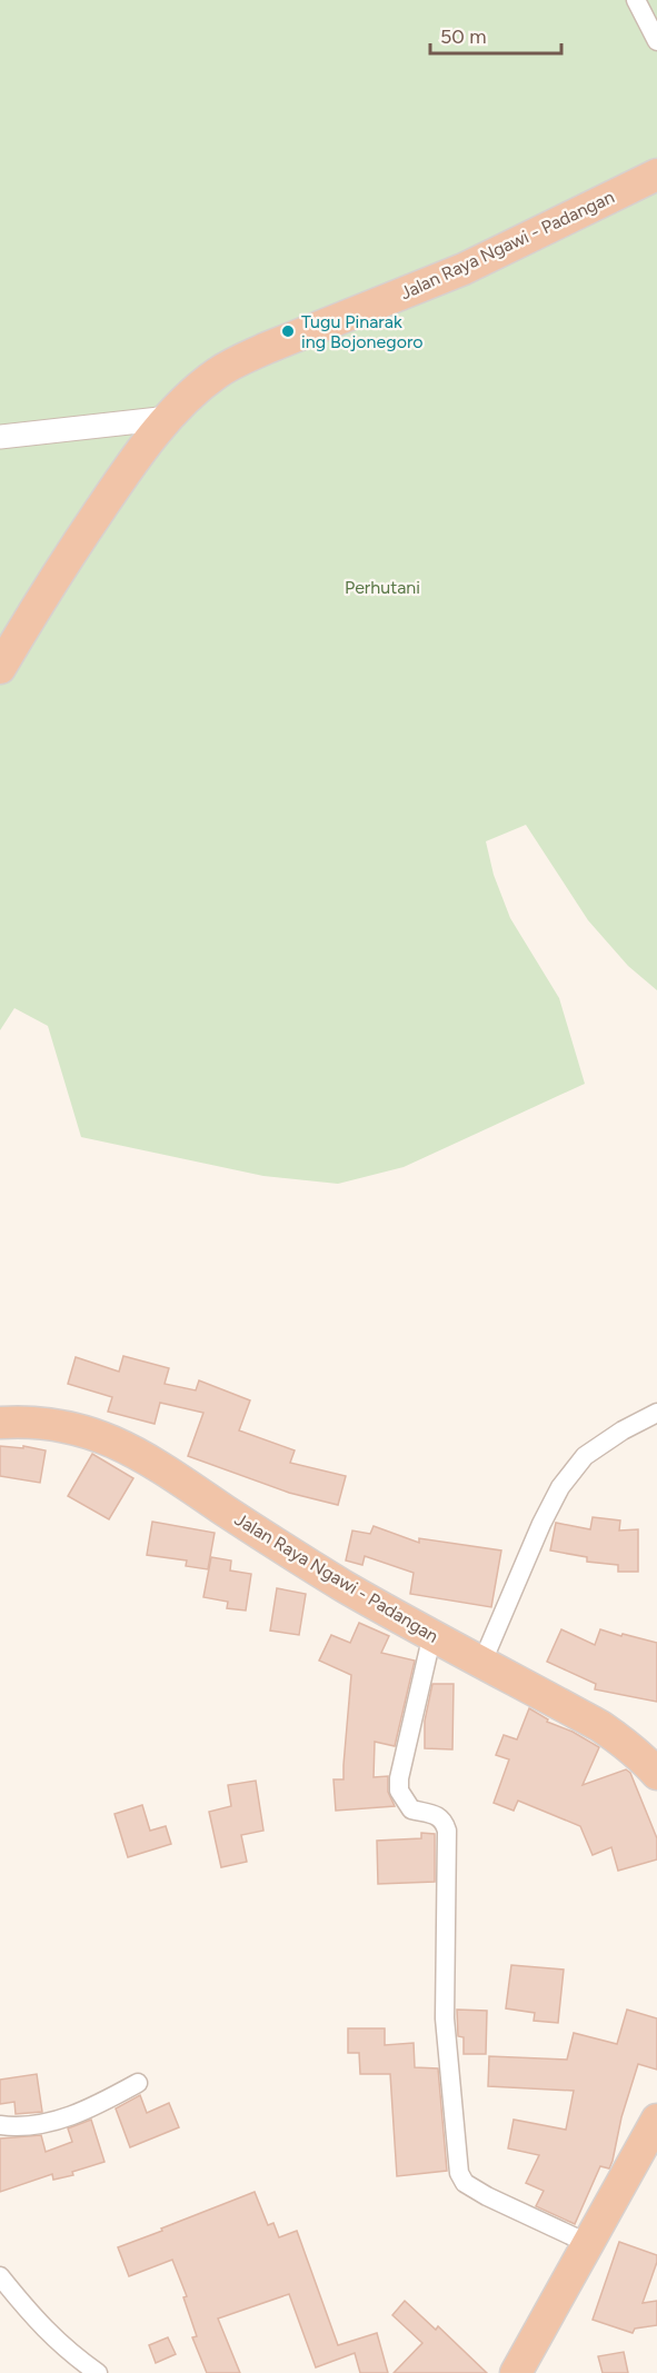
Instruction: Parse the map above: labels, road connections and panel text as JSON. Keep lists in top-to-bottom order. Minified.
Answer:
{"streets":{"highway":["Jalan Raya Ngawi - Padangan"]},"parks":["Perhutani"],"places":["Tugu Pinarak ing Bojonegoro"],"scale_bar":"50 m"}
